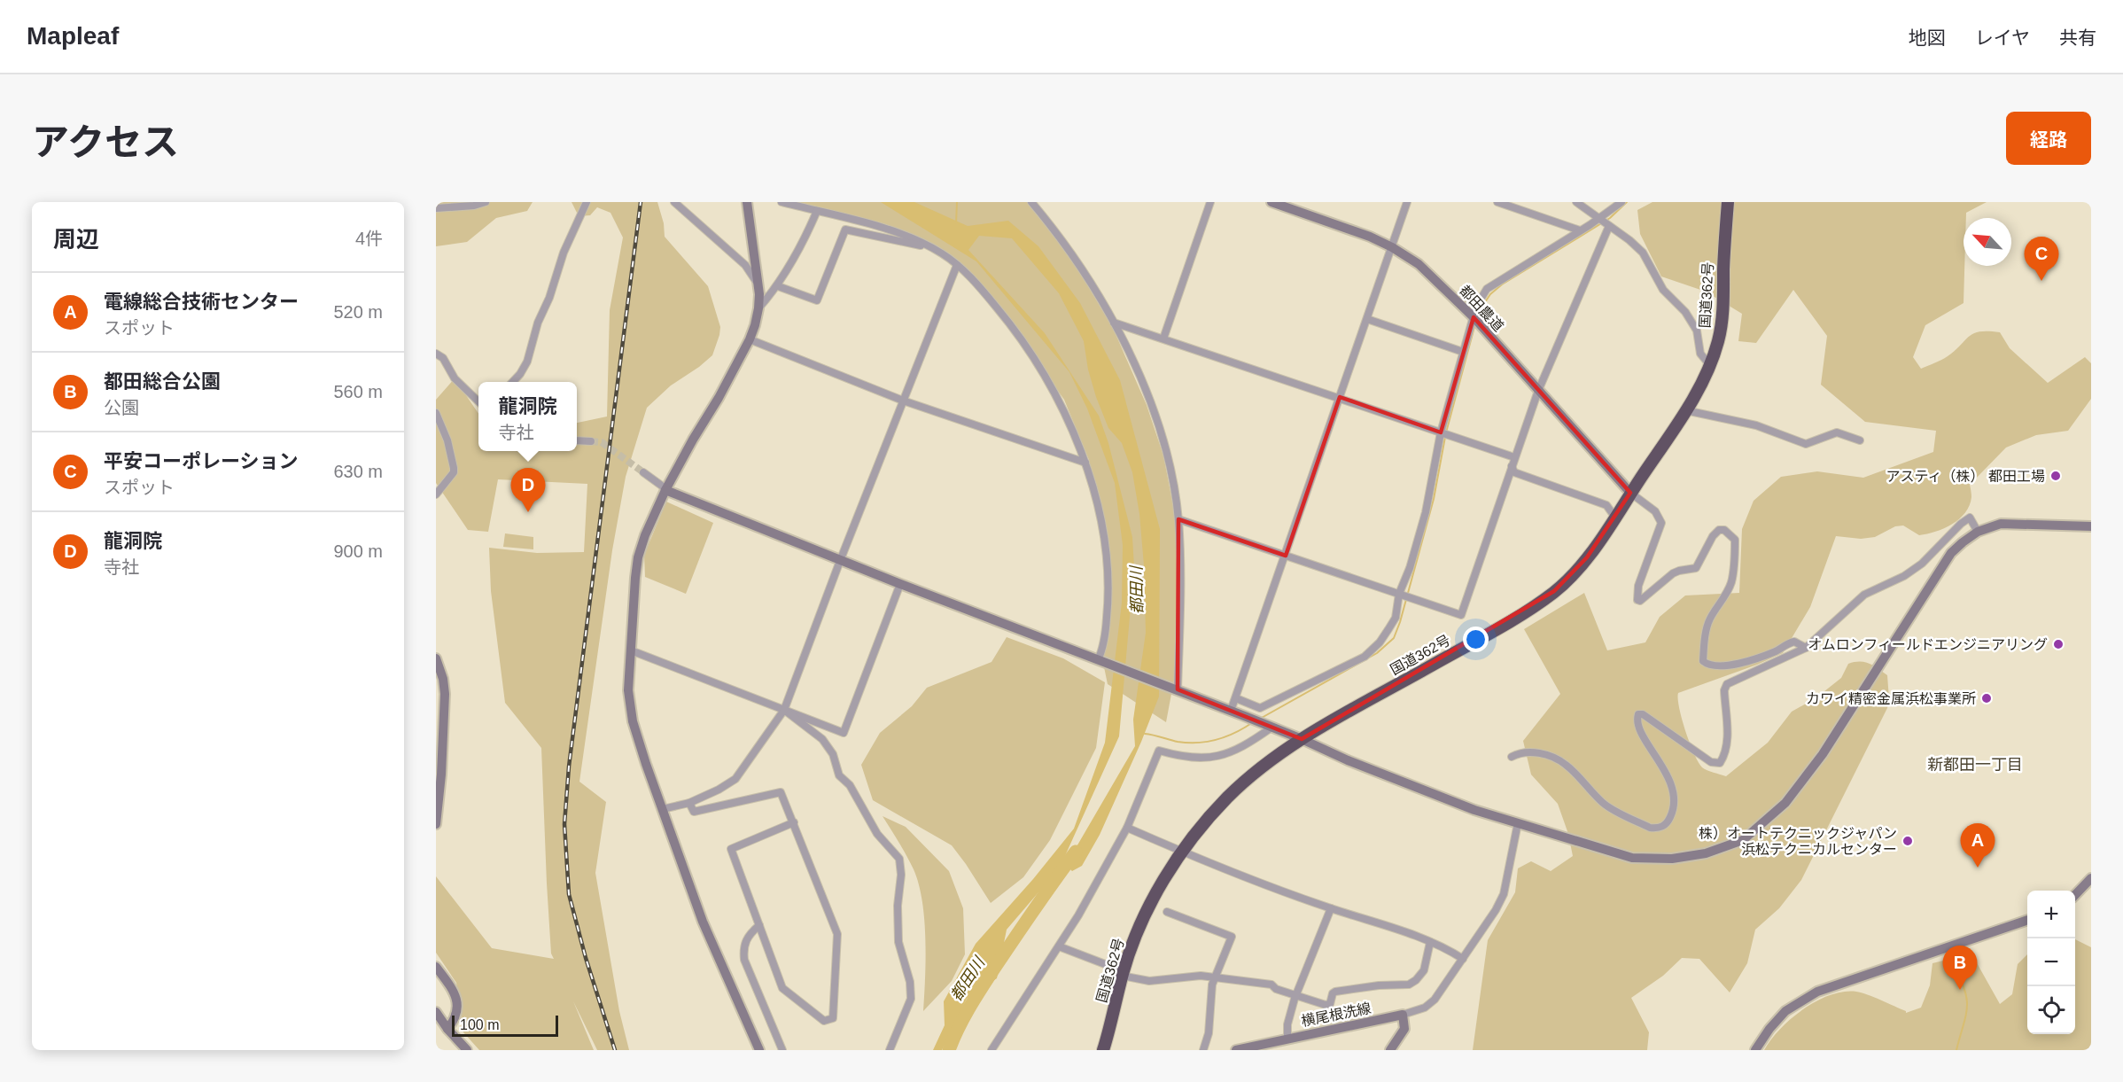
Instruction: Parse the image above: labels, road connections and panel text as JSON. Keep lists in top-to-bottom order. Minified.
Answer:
{"streets":{"highway":["国道362号"],"street":["都田農道","横尾根洗線"]},"crossings":[["国道362号","都田農道"]],"districts":["新都田一丁目"],"water":["都田川"],"places":["アスティ（株） 都田工場","オムロンフィールドエンジニアリング","カワイ精密金属浜松事業所","株）オートテクニックジャパン 浜松テクニカルセンター"],"scale_bar":"100 m","north":"top left","page":{"header":"Mapleaf","nav":["地図","レイヤ","共有"],"title":"アクセス","buttons":"経路","heading":["周辺","4件"],"pins":["C","D","A","B"],"list":[{"mark":"A","name":"電線総合技術センター","note":"スポット","value":"520 m"},{"mark":"B","name":"都田総合公園","note":"公園","value":"560 m"},{"mark":"C","name":"平安コーポレーション","note":"スポット","value":"630 m"},{"mark":"D","name":"龍洞院","note":"寺社","value":"900 m"}],"popup":["龍洞院","寺社"],"map_buttons":["+","−"],"scale":"100 m"}}
